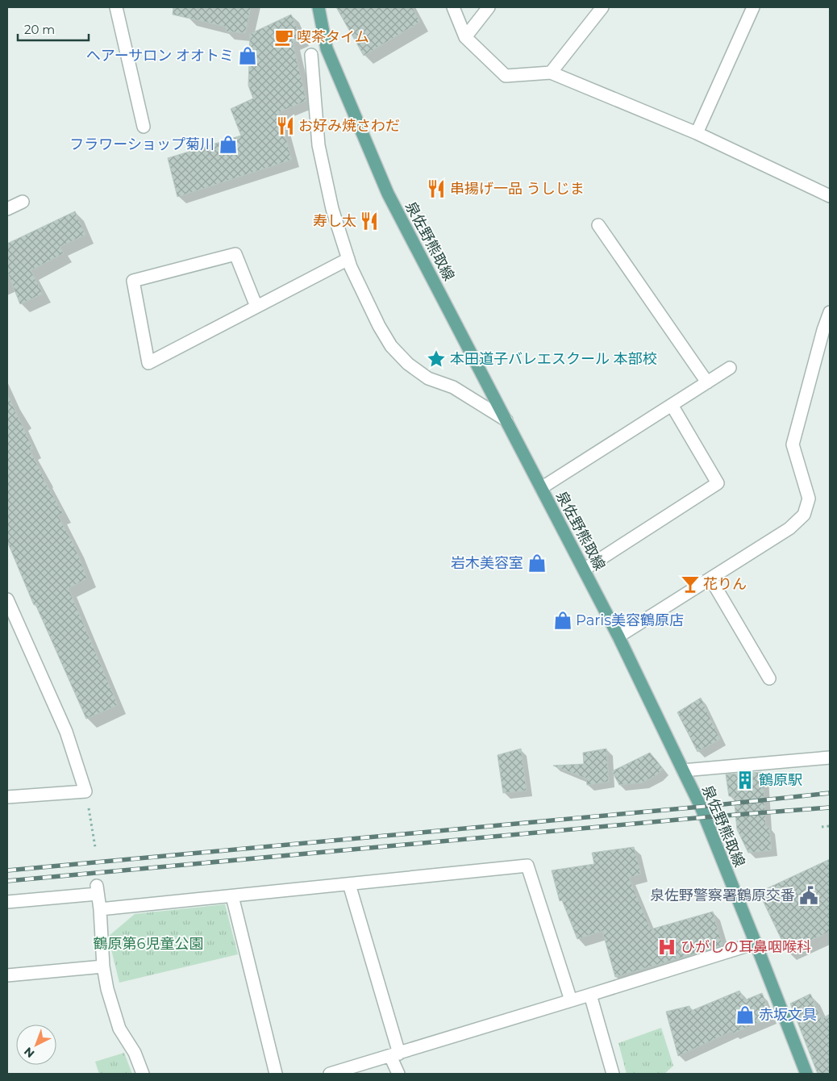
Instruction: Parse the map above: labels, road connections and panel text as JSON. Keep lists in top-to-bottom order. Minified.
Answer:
{"streets":{"main road":["泉佐野熊取線"]},"parks":["鶴原第6児童公園"],"places":{"cafe":["喫茶タイム"],"shop":["ヘアーサロン オオトミ","フラワーショップ菊川","岩木美容室","Paris美容鶴原店","赤坂文具"],"restaurant":["お好み焼さわだ","串揚げ一品 うしじま","寿し太"],"place":["本田道子バレエスクール 本部校"],"bar":["花りん"],"building":["鶴原駅"],"public building":["泉佐野警察署鶴原交番"],"hospital":["ひがしの耳鼻咽喉科"]},"scale_bar":"20 m","north":"bottom left"}
